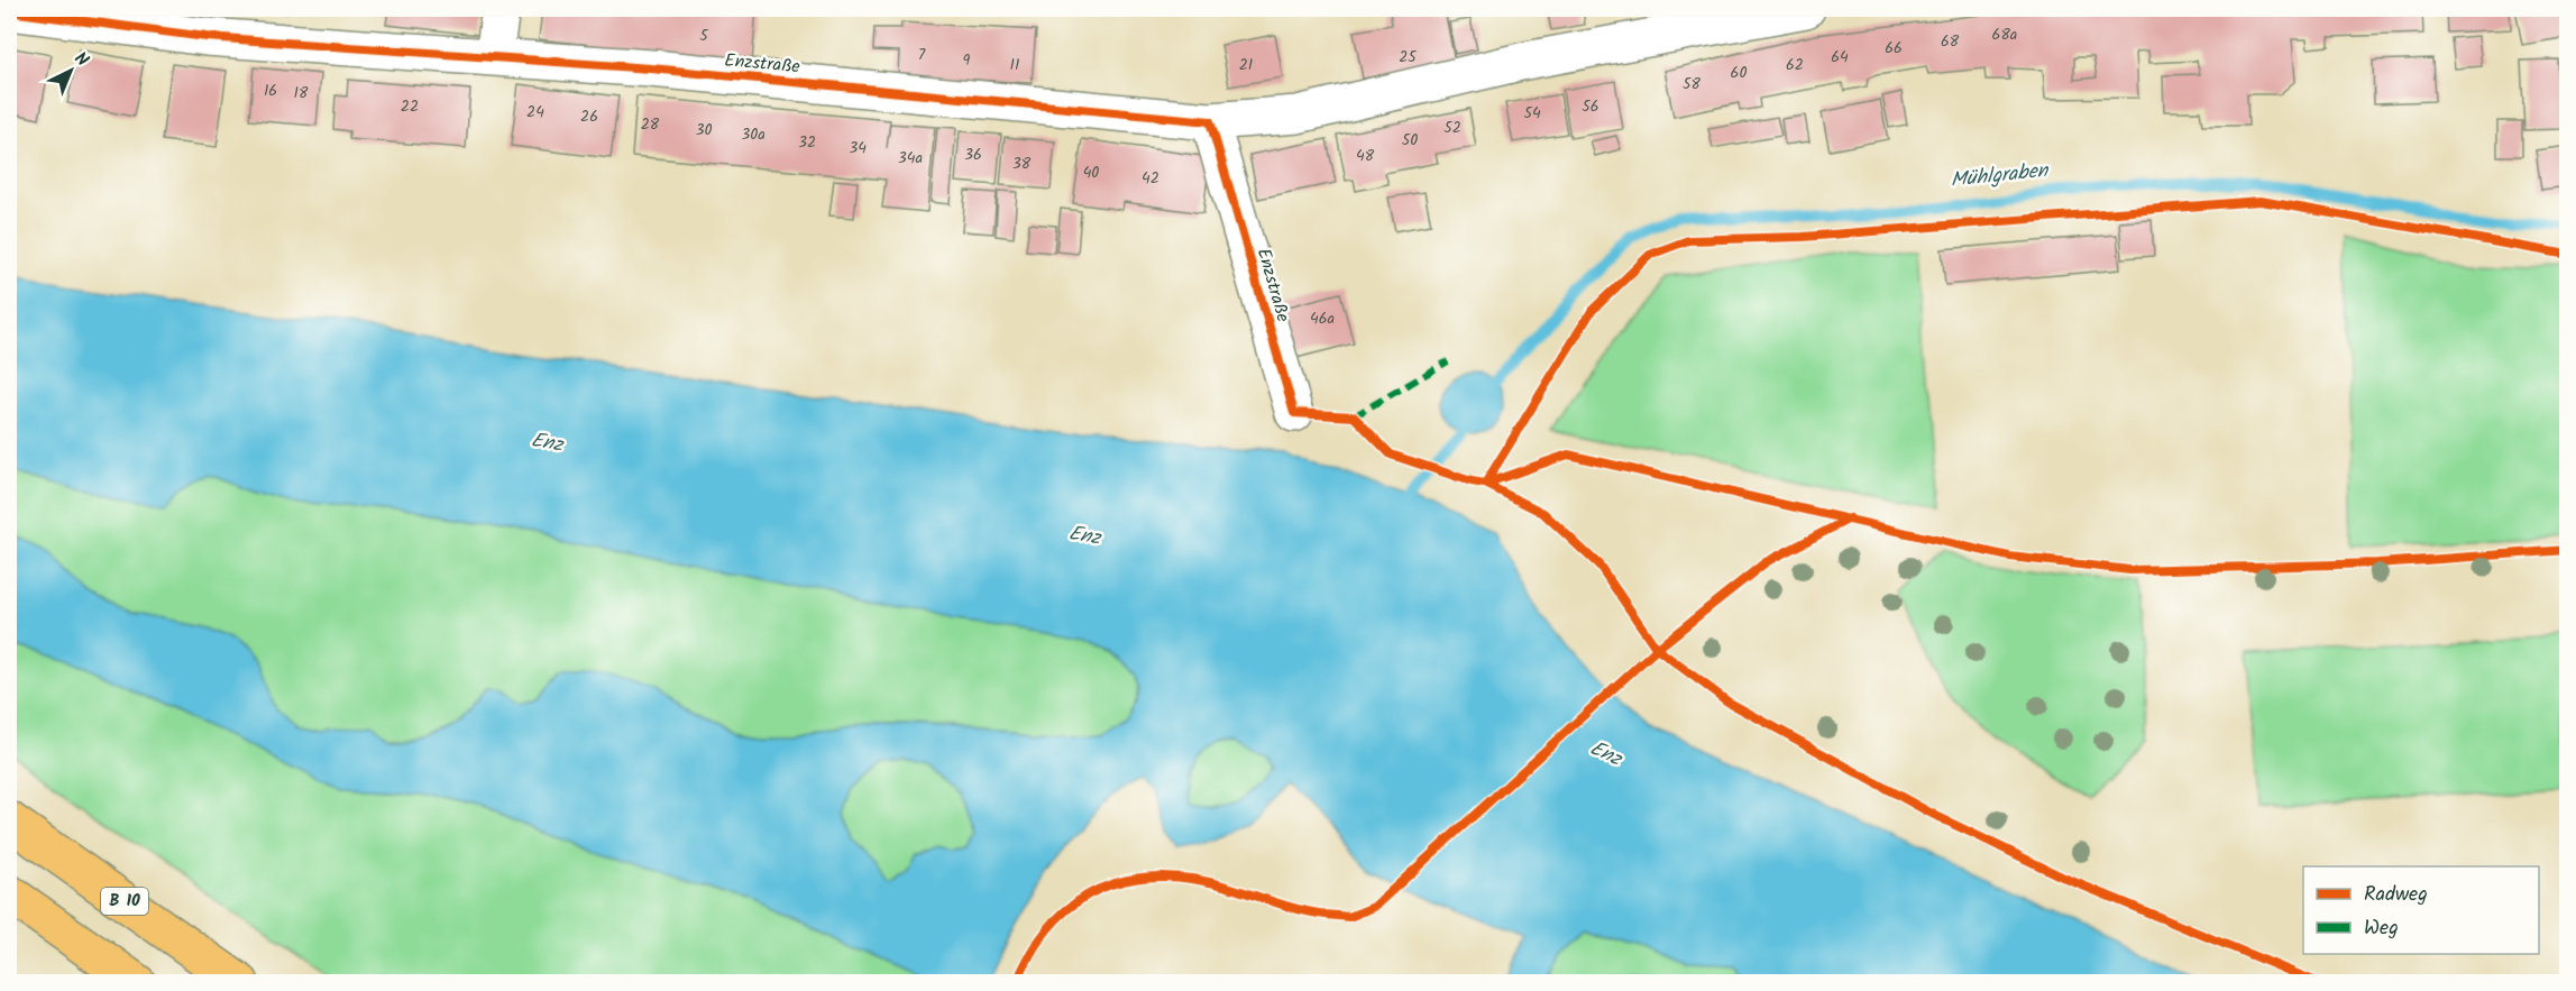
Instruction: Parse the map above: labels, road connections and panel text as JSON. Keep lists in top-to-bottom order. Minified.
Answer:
{"streets":{"main road":["B 10"],"street":["Enzstraße"]},"water":["Mühlgraben","Enz"],"house_numbers":["68a","5","68","66","7","25","64","9","11","21","62","60","58","16","18","22","56","24","54","26","28","52","30","30a","50","32","34","36","48","34a","38","40","42","46a"],"legend":["Radweg","Weg"],"north":"top right"}
